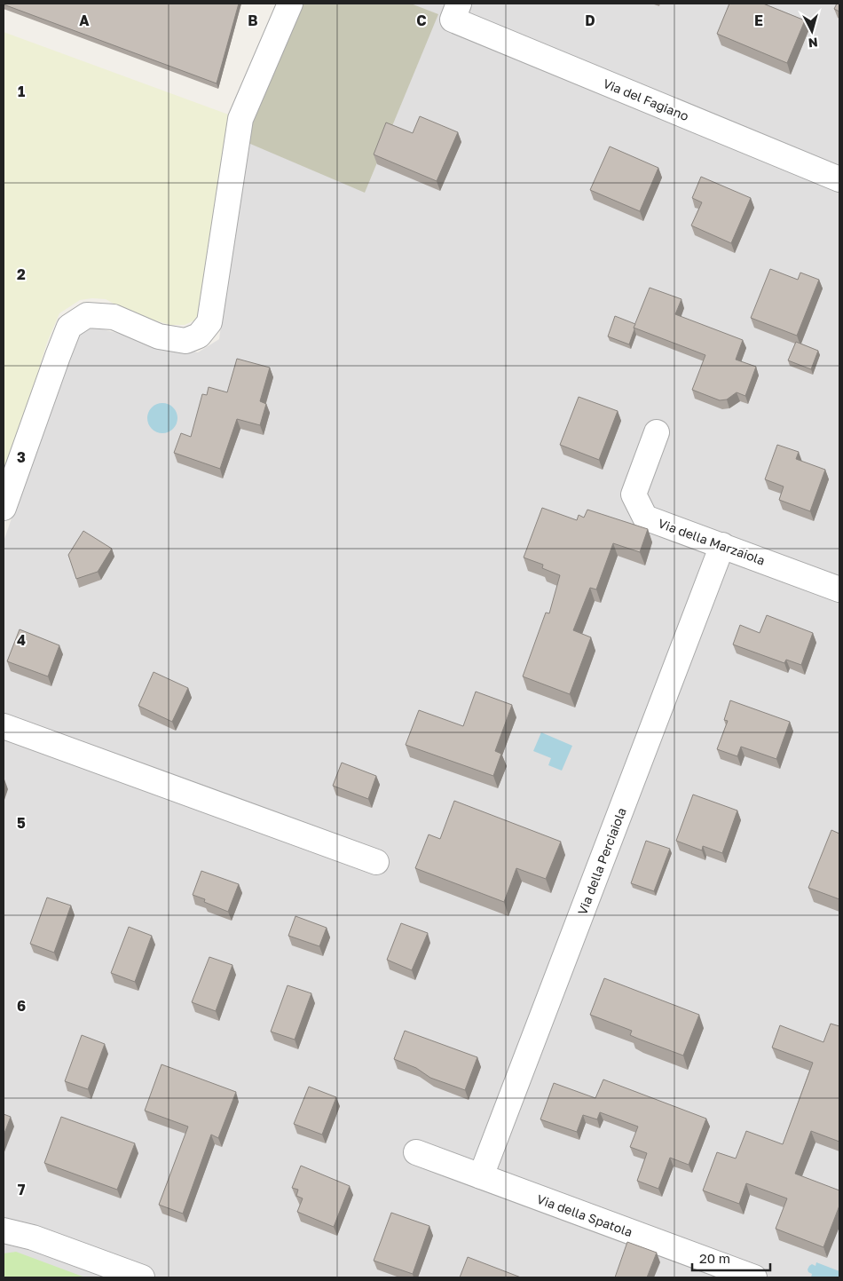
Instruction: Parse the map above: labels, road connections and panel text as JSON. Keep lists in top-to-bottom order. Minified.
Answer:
{"streets":{"street":["Via del Fagiano","Via della Marzaiola","Via della Perciaiola","Via della Spatola"]},"crossings":[["Via della Marzaiola","Via della Perciaiola"],["Via della Perciaiola","Via della Spatola"]],"scale_bar":"20 m","north":"bottom","grid":{"columns":["A","B","C","D","E"],"rows":["1","2","3","4","5","6","7"]}}
